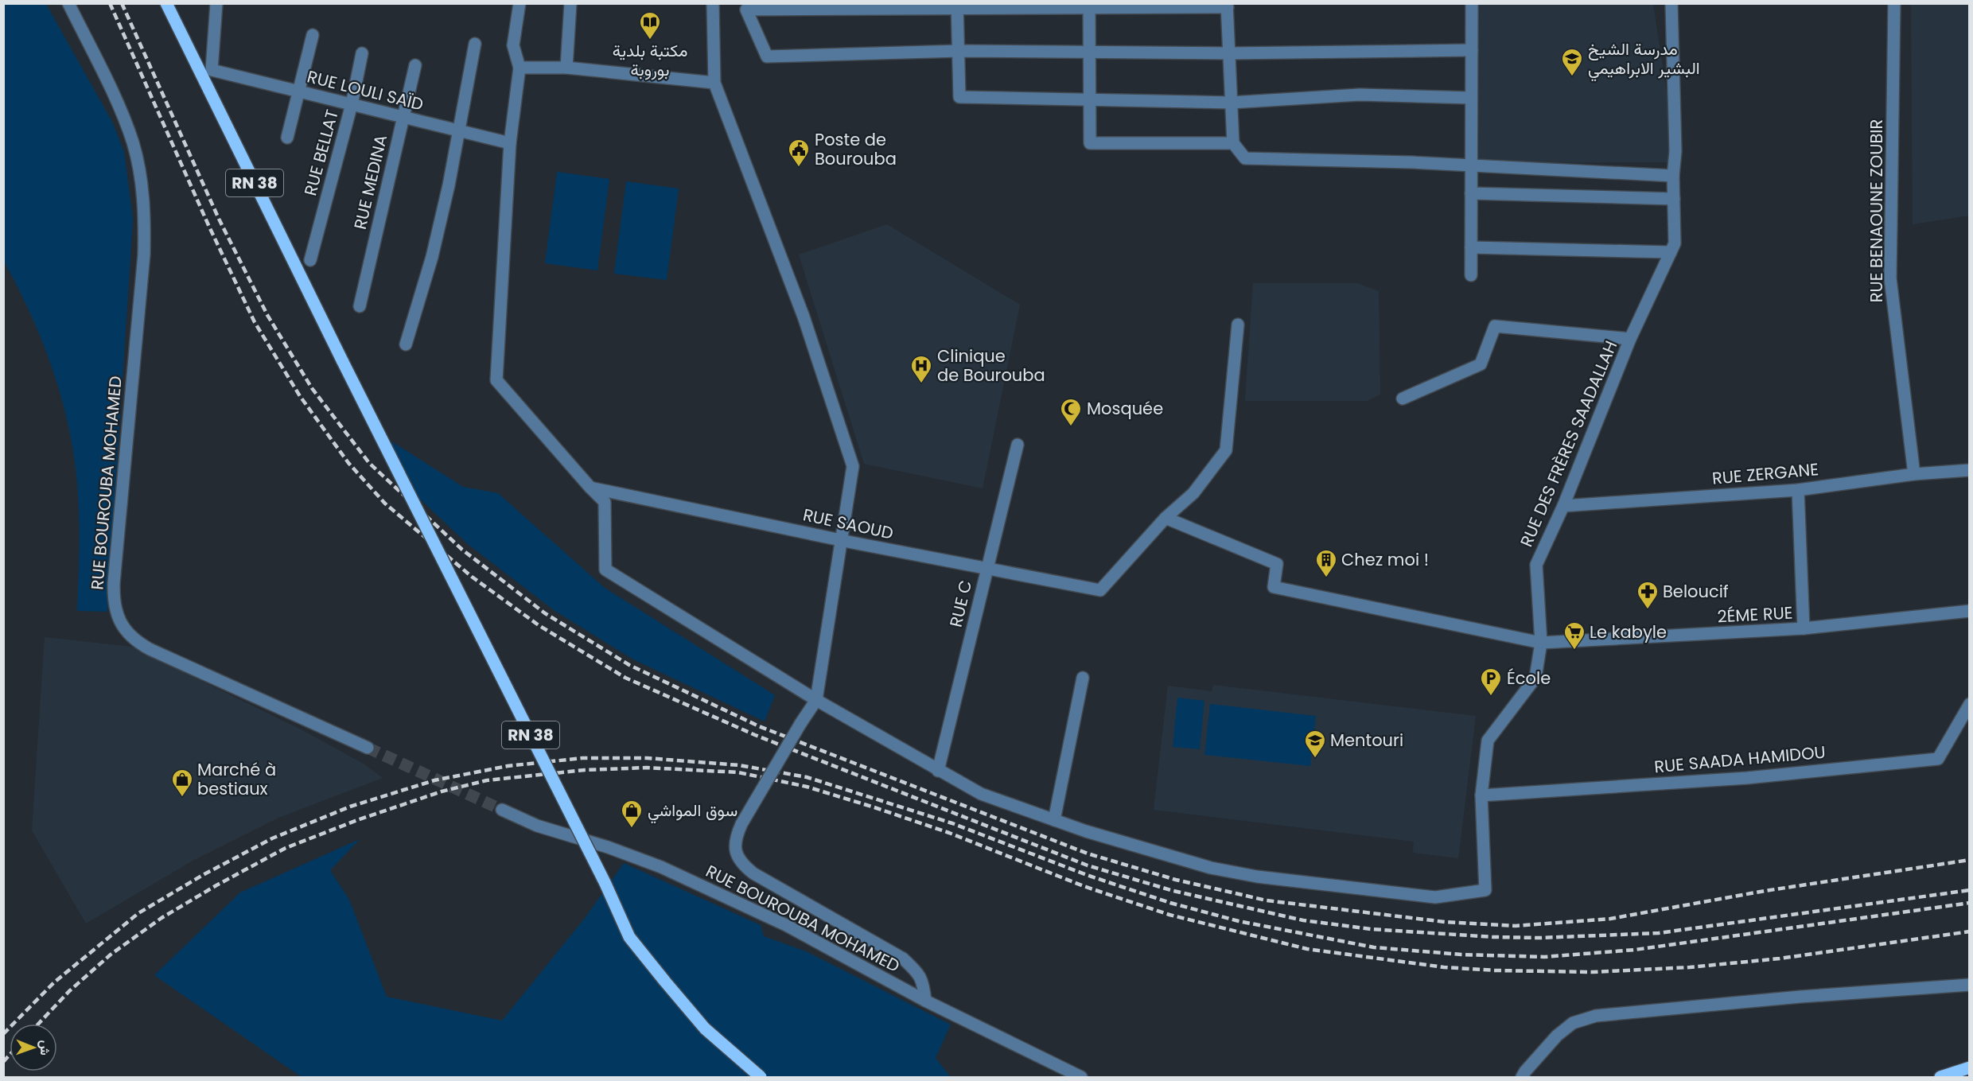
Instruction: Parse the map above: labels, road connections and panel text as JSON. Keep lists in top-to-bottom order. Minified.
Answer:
{"streets":{"main road":["RN 38"],"street":["RUE LOULI SAÏD","RUE BELLAT","RUE MEDINA","RUE BENAOUNE ZOUBIR","RUE DES FRÈRES SAADALLAH","RUE ZERGANE","RUE BOUROUBA MOHAMED","RUE SAOUD","RUE C","2ÉME RUE","RUE SAADA HAMIDOU"]},"crossings":[["RUE LOULI SAÏD","RUE BELLAT"],["RUE LOULI SAÏD","RUE MEDINA"],["RUE BENAOUNE ZOUBIR","RUE ZERGANE"],["RUE DES FRÈRES SAADALLAH","RUE ZERGANE"],["RUE DES FRÈRES SAADALLAH","2ÉME RUE"],["RUE DES FRÈRES SAADALLAH","RUE SAADA HAMIDOU"],["RUE SAOUD","RUE C"],["RUE SAOUD","2ÉME RUE"]],"places":{"library":["مكتبة بلدية بوروبة"],"school or university":["مدرسة الشيخ البشير الابراهيمي","Mentouri"],"public building":["Poste de Bourouba"],"hospital":["Clinique de Bourouba"],"mosque":["Mosquée"],"building":["Chez moi !"],"pharmacy":["Beloucif"],"supermarket":["Le kabyle"],"parking":["École"],"shop":["Marché à bestiaux","سوق المواشي"]},"north":"right"}
